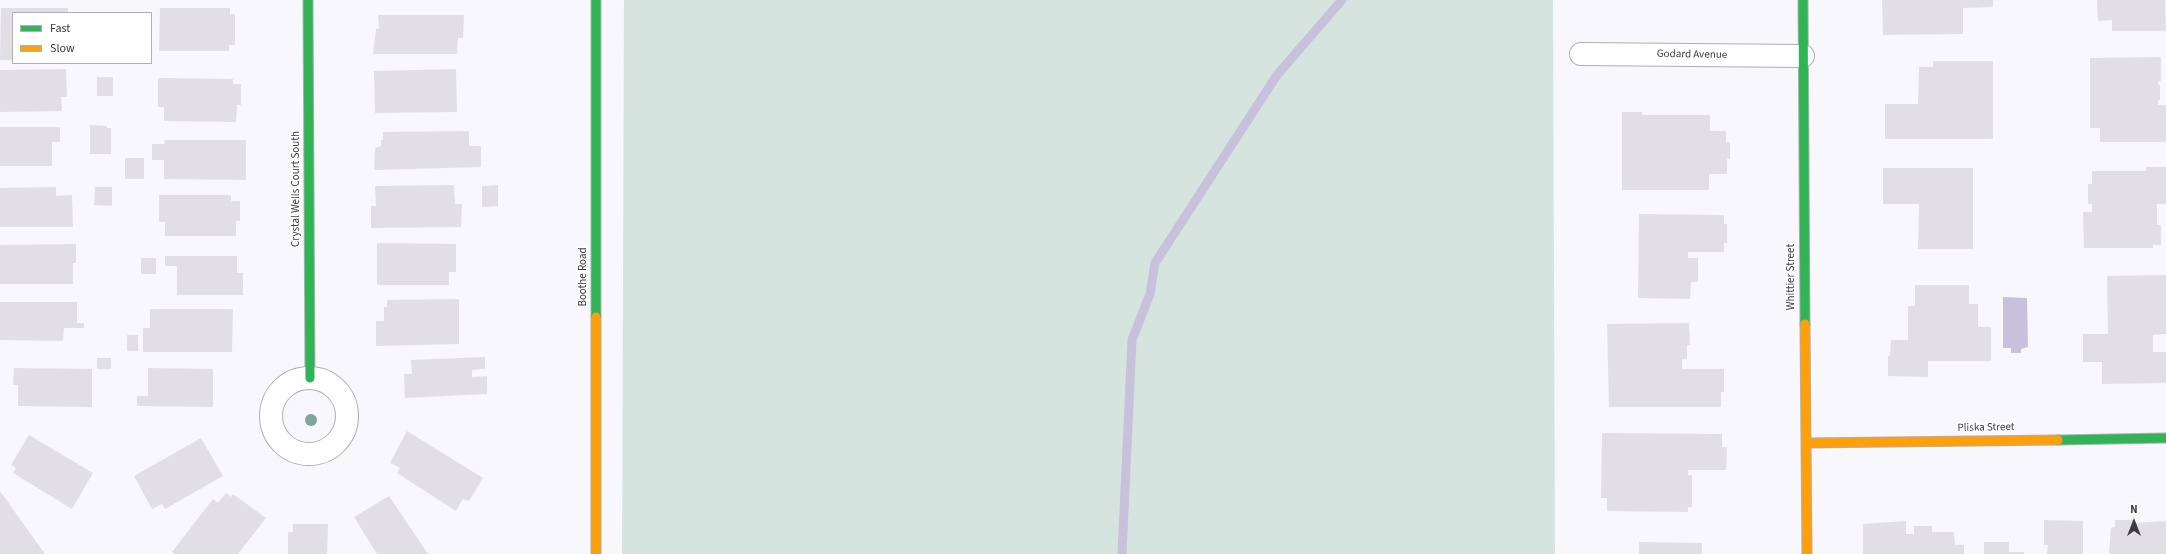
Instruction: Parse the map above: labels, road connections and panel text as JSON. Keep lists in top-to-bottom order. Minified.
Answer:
{"streets":{"street":["Godard Avenue","Crystal Wells Court South","Boothe Road","Whittier Street","Pliska Street"]},"crossings":[["Godard Avenue","Whittier Street"],["Whittier Street","Pliska Street"]],"legend":["Fast","Slow"],"north":"top"}
